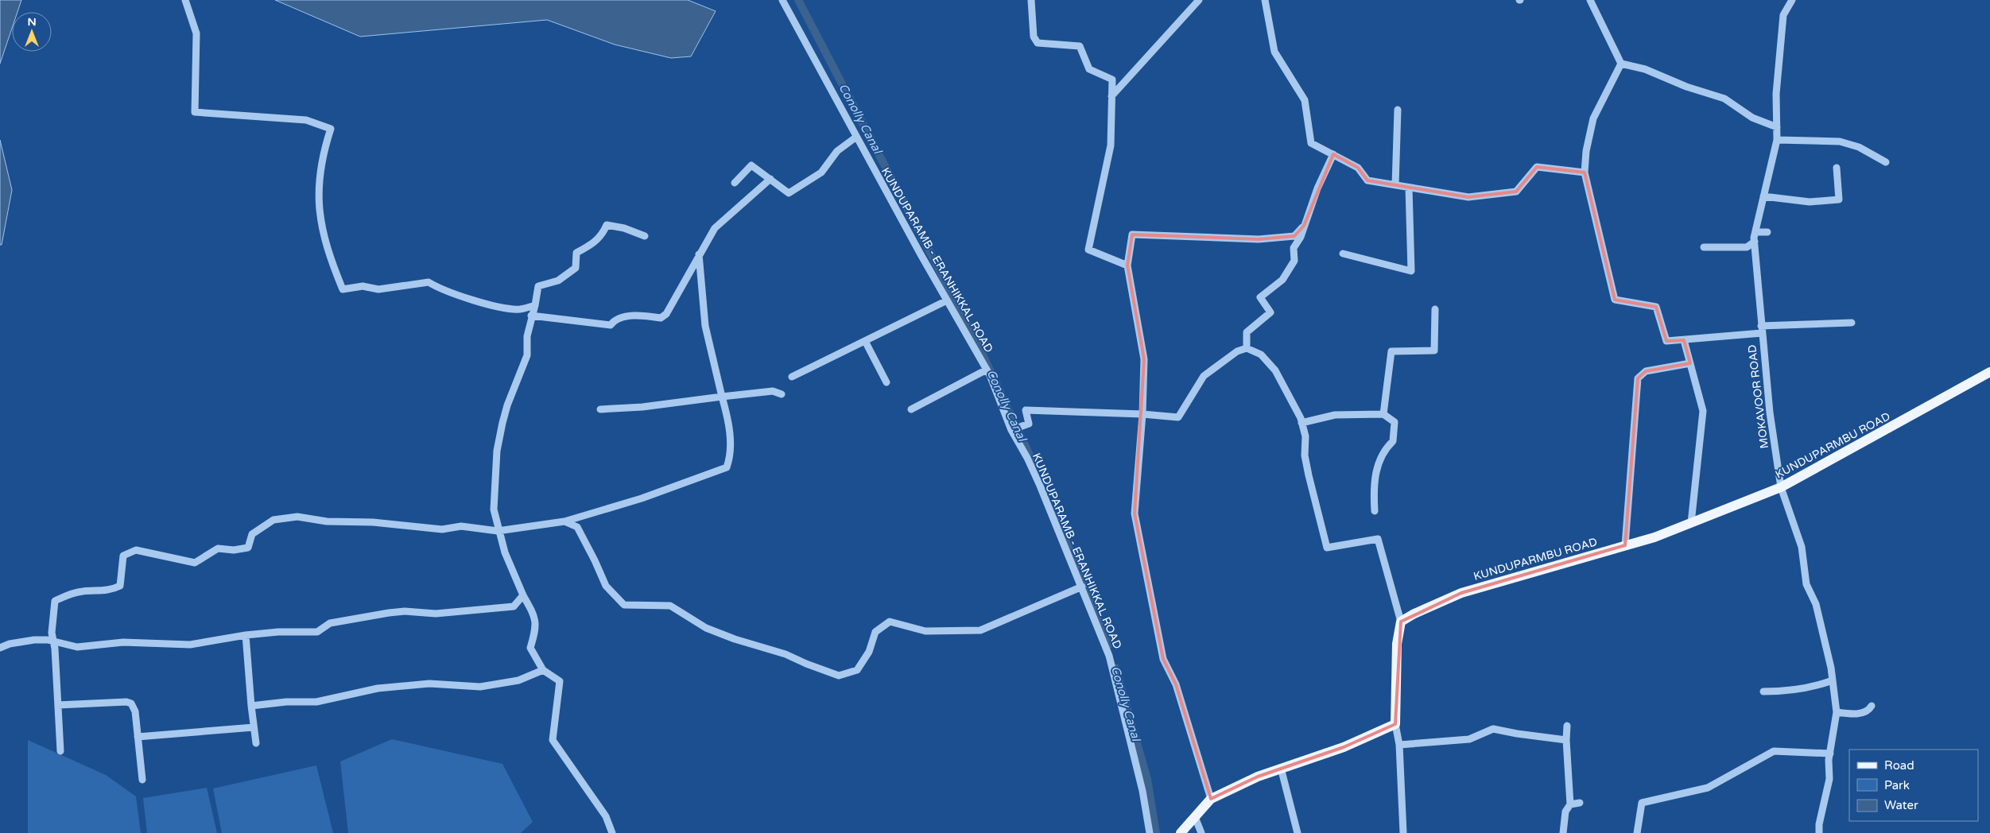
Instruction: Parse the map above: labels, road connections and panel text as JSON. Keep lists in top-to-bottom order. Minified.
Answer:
{"streets":{"main road":["KUNDUPARMBU ROAD"],"street":["KUNDUPARAMB - ERANHIKKAL ROAD","MOKAVOOR ROAD"]},"crossings":[["MOKAVOOR ROAD","KUNDUPARMBU ROAD"]],"water":["Conolly Canal"],"legend":["Road","Park","Water"],"north":"top"}
